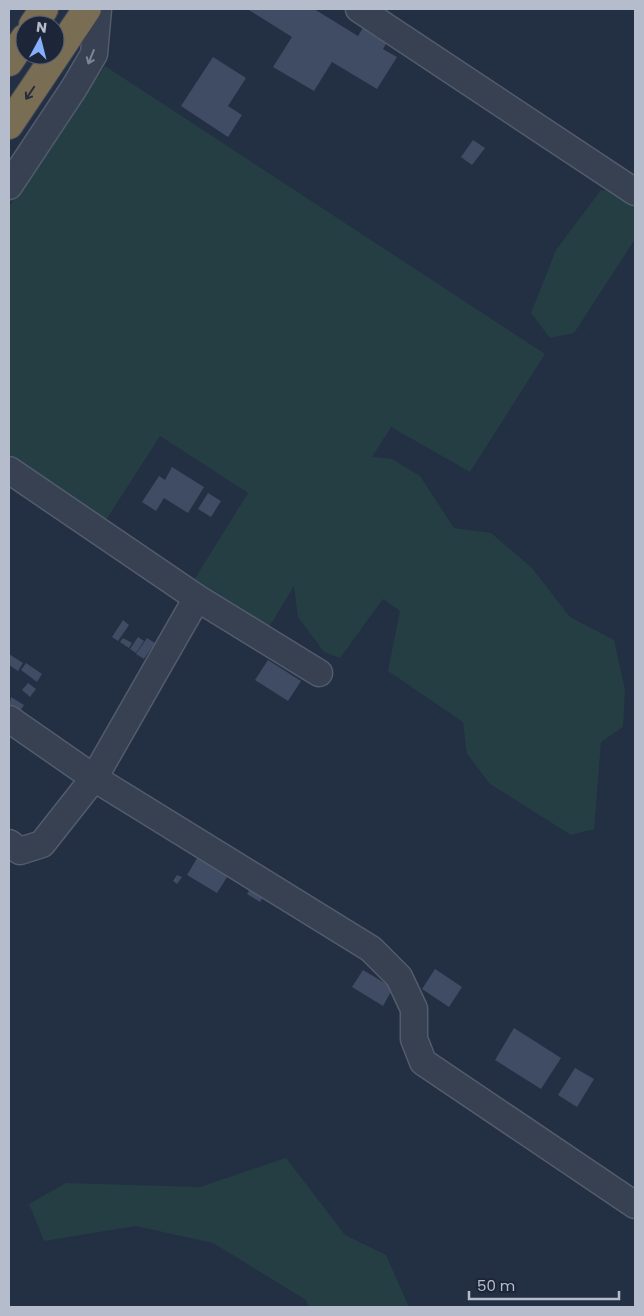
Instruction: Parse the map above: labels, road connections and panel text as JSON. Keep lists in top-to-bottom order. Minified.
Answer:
{"scale_bar":"50 m","north":"top"}
